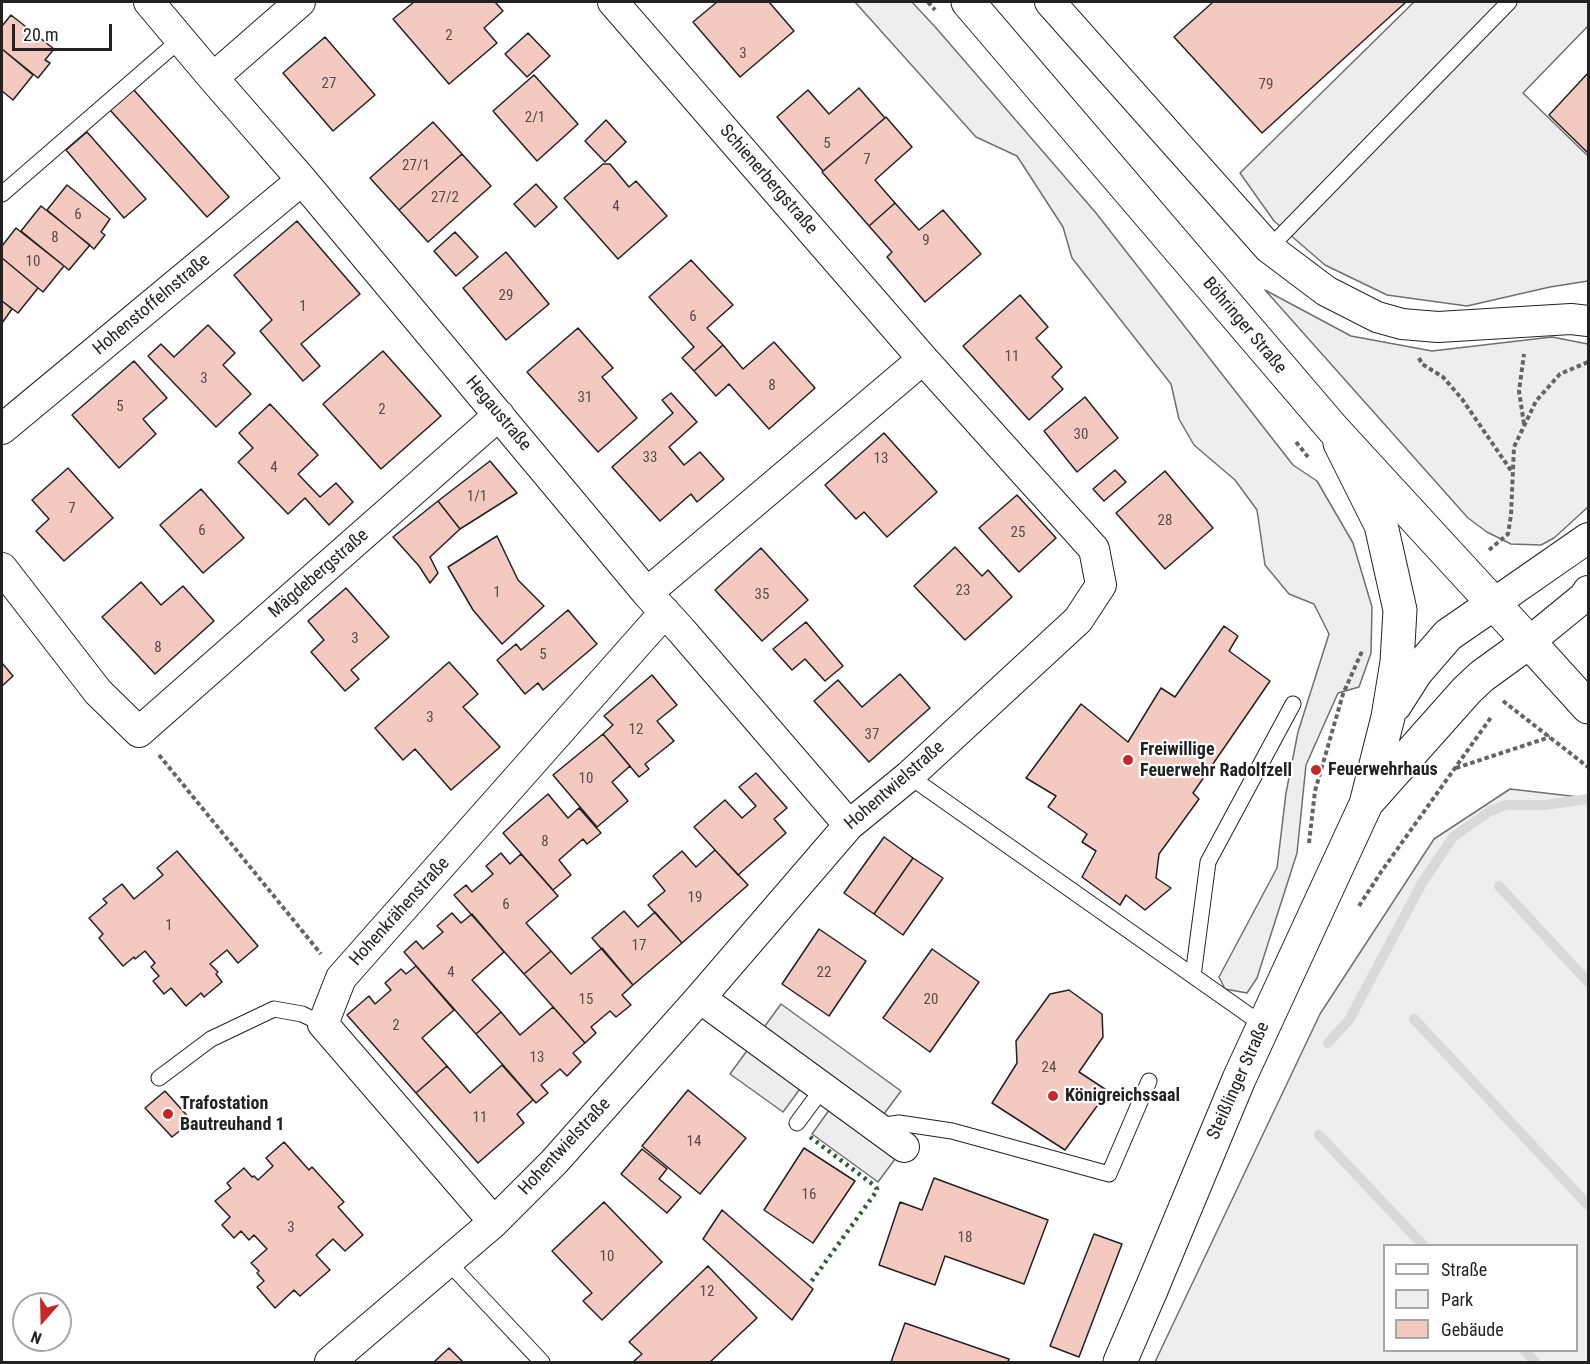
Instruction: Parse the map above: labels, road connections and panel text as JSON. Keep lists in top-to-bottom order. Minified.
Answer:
{"streets":{"street":["Schienerbergstraße","Hohenstoffelnstraße","Böhringer Straße","Hegaustraße","Mägdebergstraße","Hohentwielstraße","Hohenkrähenstraße","Steißlinger Straße"]},"crossings":[["Schienerbergstraße","Hohentwielstraße"],["Hohenstoffelnstraße","Hegaustraße"],["Hegaustraße","Mägdebergstraße"],["Hegaustraße","Hohentwielstraße"],["Hegaustraße","Hohenkrähenstraße"]],"places":["Freiwillige Feuerwehr Radolfzell","Feuerwehrhaus","Königreichssaal","Trafostation Bautreuhand 1"],"house_numbers":["2","3","27","79","2/1","5","7","27/1","27/2","4","6","8","9","10","29","1","6","11","3","8","31","5","2","30","33","13","4","1/1","7","28","6","25","23","1","35","3","8","5","3","12","37","10","8","19","6","1","17","4","22","15","20","2","13","24","11","14","16","3","18","10","12"],"legend":["Straße","Park","Gebäude"],"scale_bar":"20 m","north":"bottom"}
